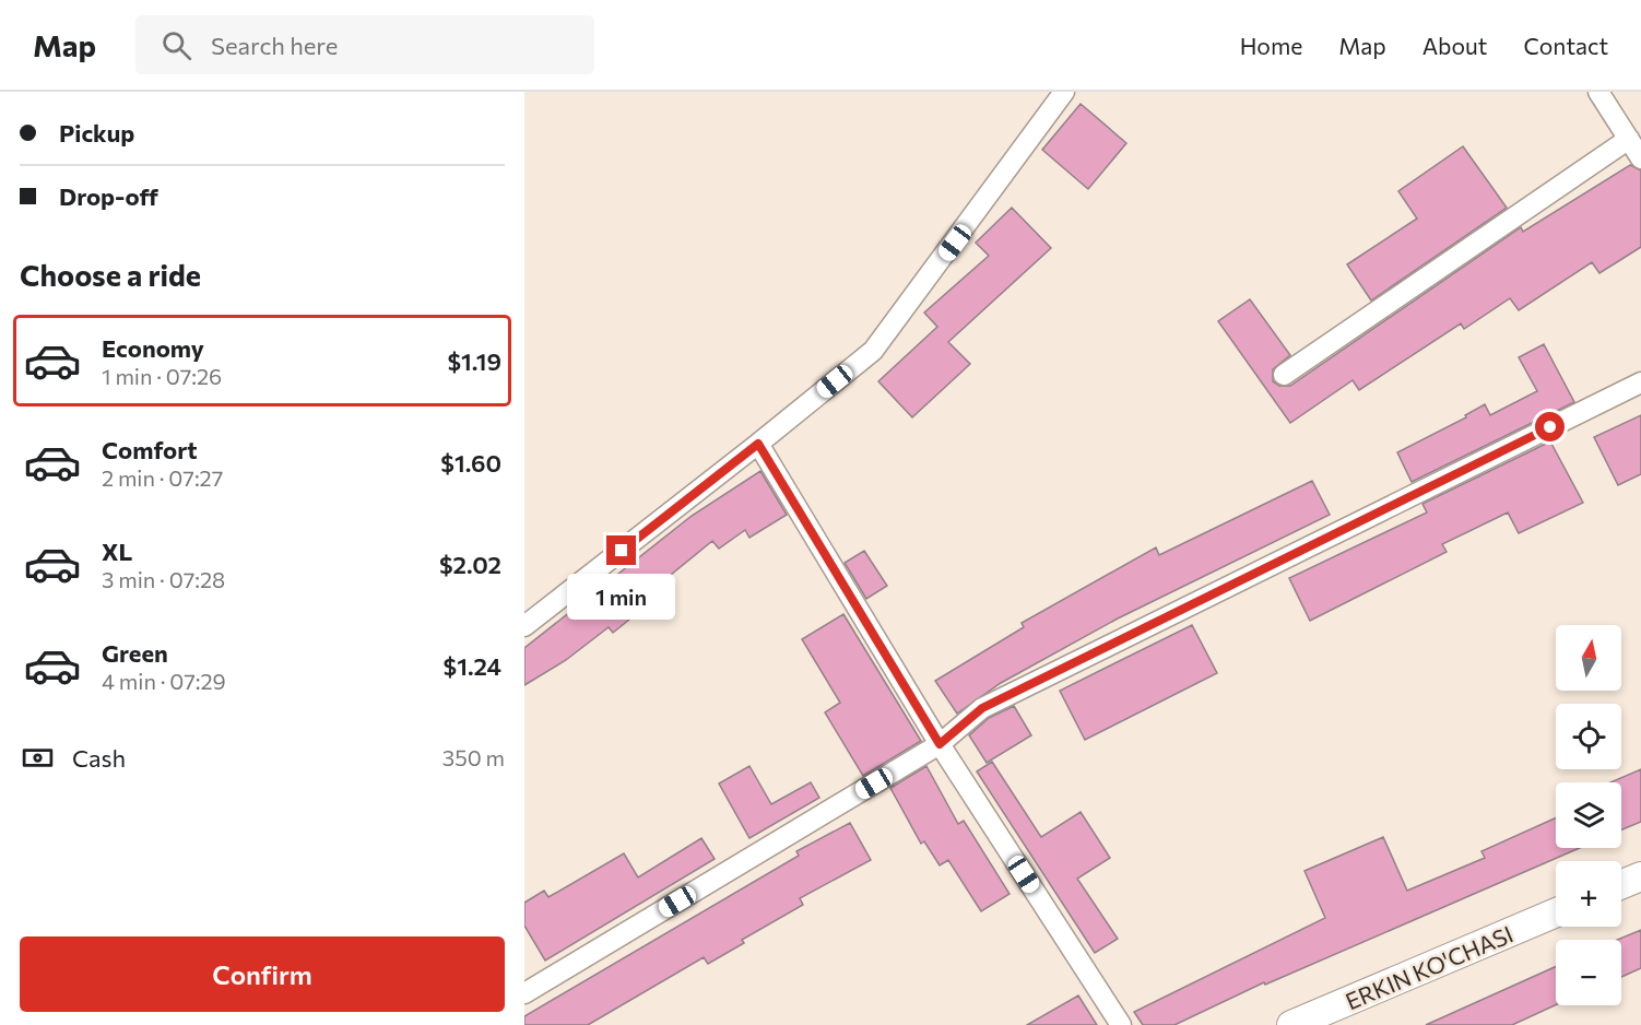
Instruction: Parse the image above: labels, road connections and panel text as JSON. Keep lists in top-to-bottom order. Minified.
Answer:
{"streets":{"main road":["ERKIN KO'CHASI"]},"north":"top","page":{"header":"Map","search":"Search here","nav":["Home","Map","About","Contact"],"banner":["Pickup","Drop-off"],"heading":"Choose a ride","list":[{"name":"Economy","note":"1 min · 07:26","value":"$1.19"},{"name":"Comfort","note":"2 min · 07:27","value":"$1.60"},{"name":"XL","note":"3 min · 07:28","value":"$2.02"},{"name":"Green","note":"4 min · 07:29","value":"$1.24"}],"bubble":"1 min","map_buttons":["+","−"],"pay":["Cash","350 m"],"buttons":"Confirm"}}
